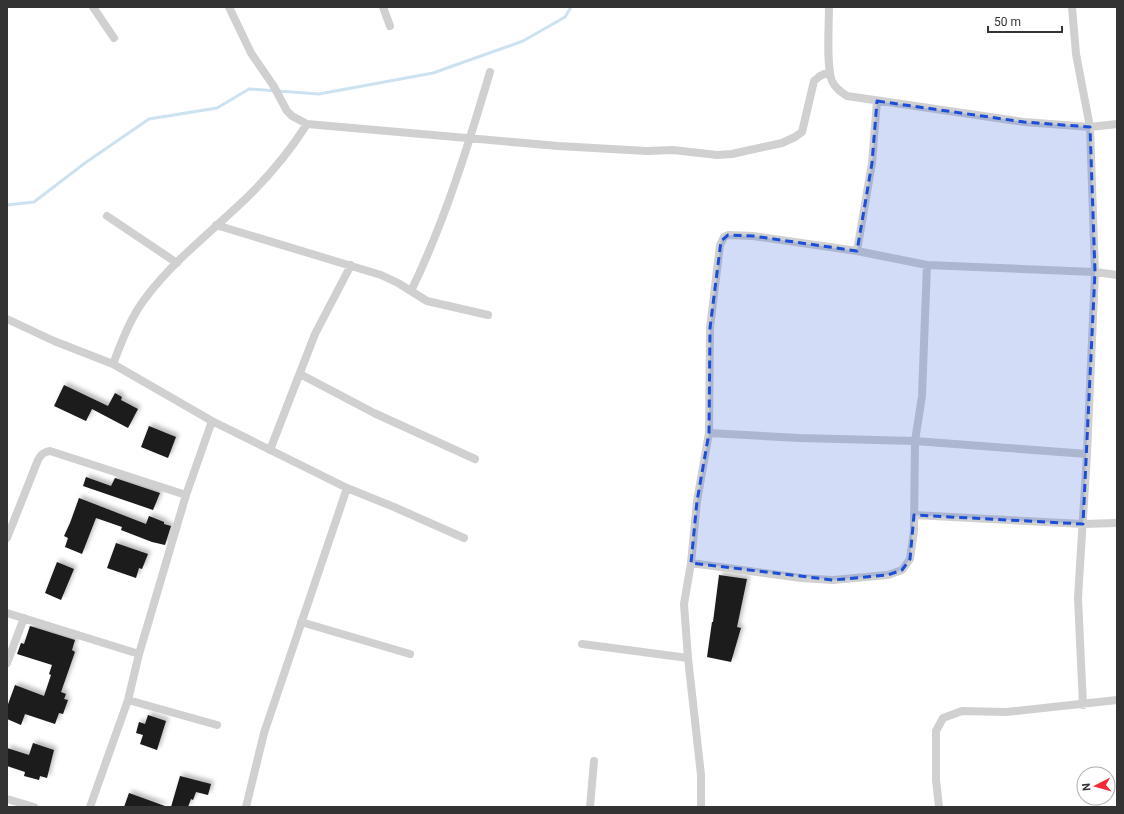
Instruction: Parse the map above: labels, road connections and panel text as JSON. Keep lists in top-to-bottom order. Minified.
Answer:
{"scale_bar":"50 m","north":"left"}
